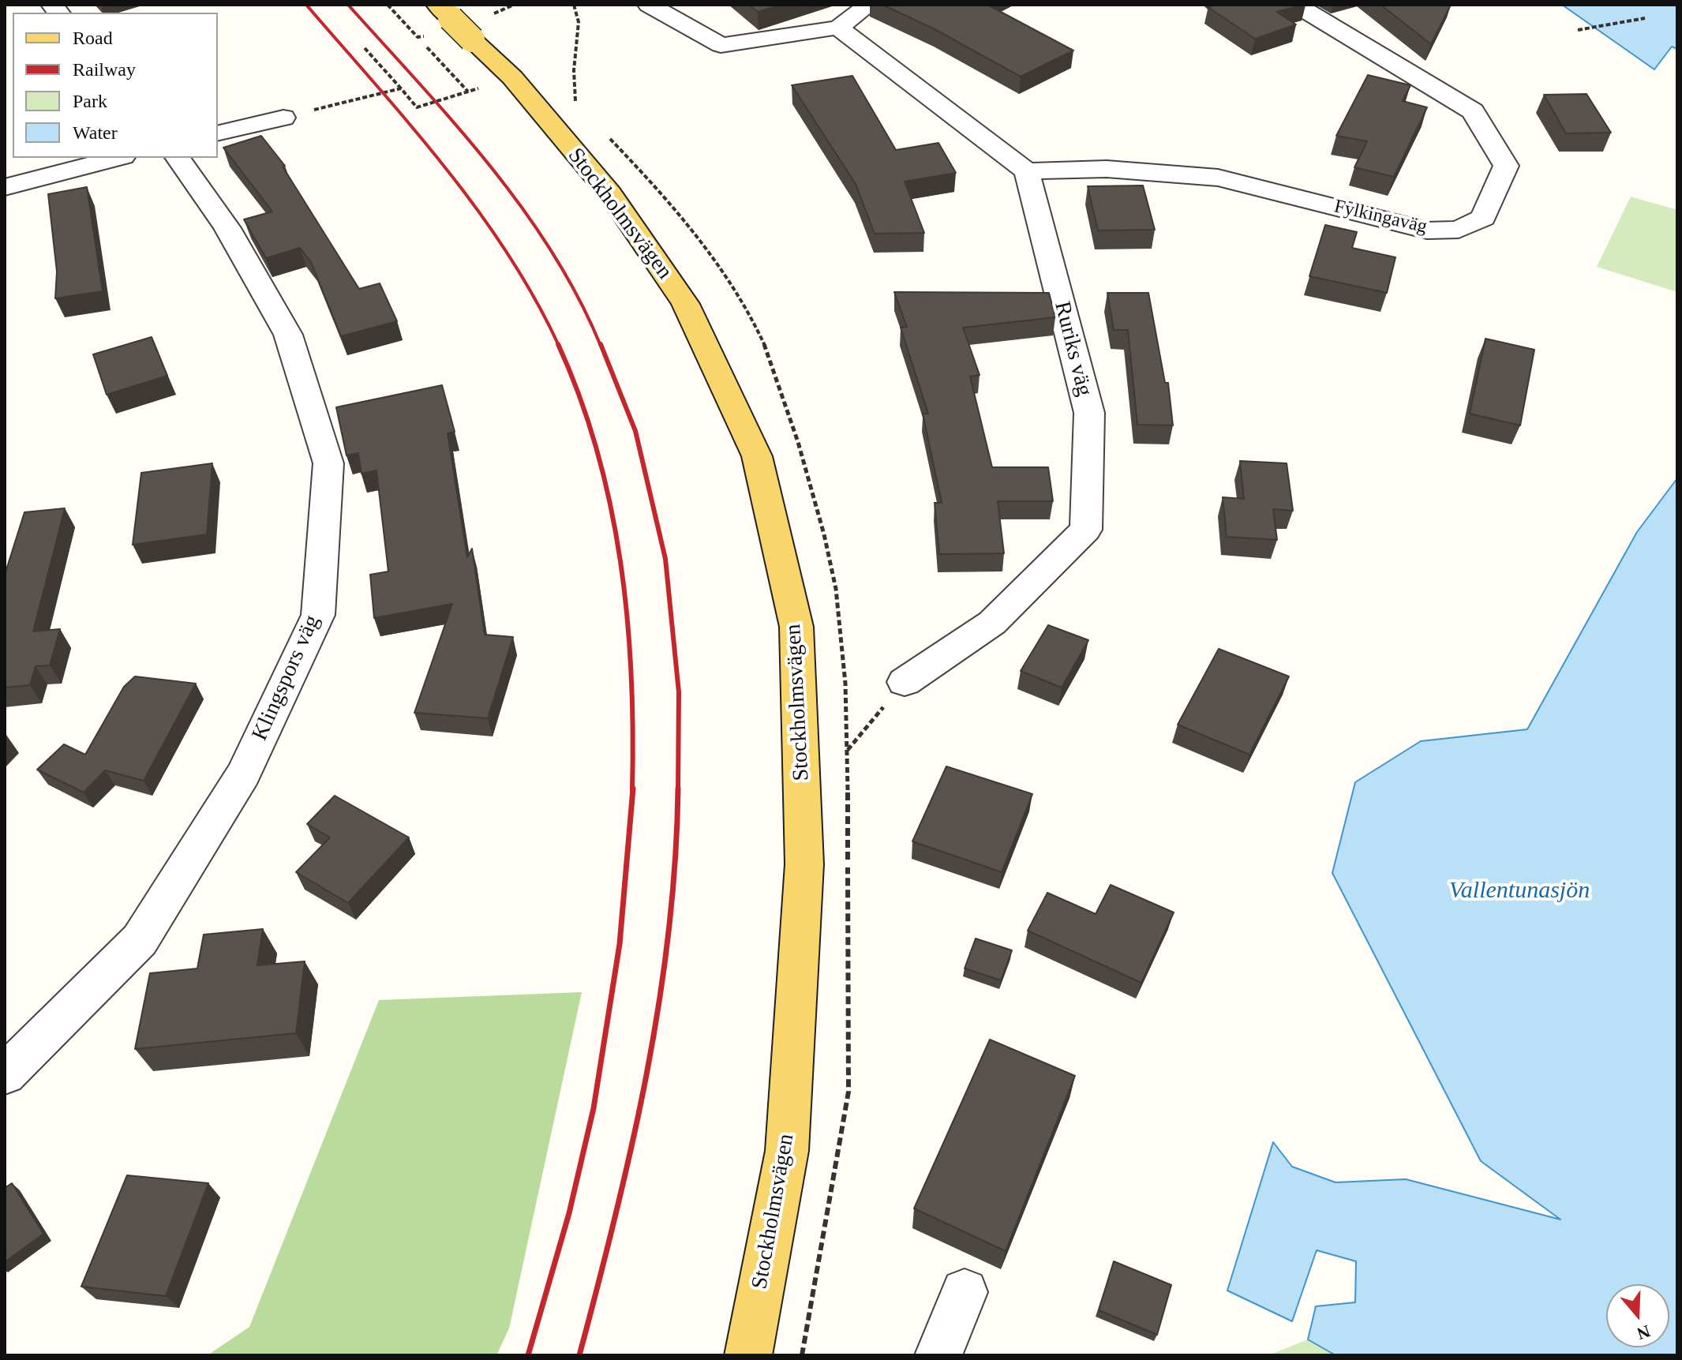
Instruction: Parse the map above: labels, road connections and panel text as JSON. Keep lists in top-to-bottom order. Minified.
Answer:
{"streets":{"main road":["Stockholmsvägen"],"street":["Fylkingaväg","Ruriks väg","Klingspors väg"]},"crossings":[["Fylkingaväg","Ruriks väg"]],"water":["Vallentunasjön"],"legend":["Road","Railway","Park","Water"],"north":"bottom"}
